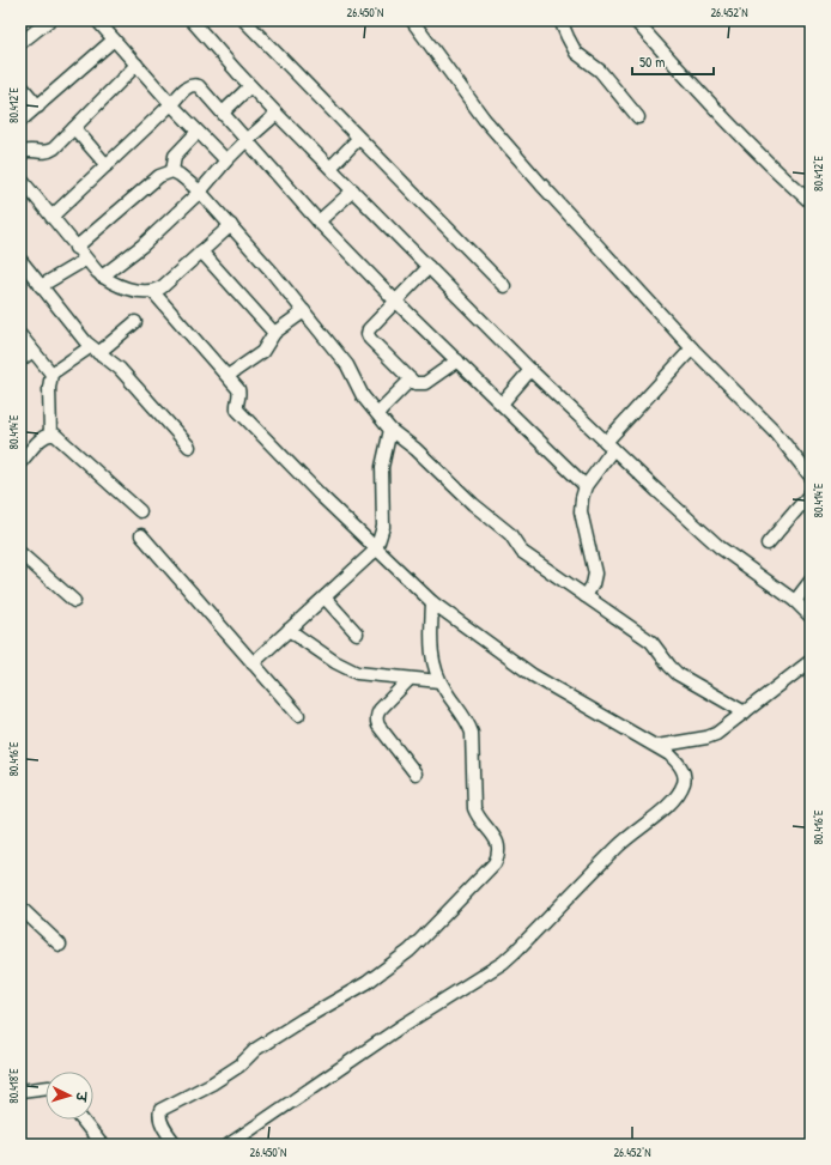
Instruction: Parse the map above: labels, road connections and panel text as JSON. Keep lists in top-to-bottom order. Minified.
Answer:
{"scale_bar":"50 m","north":"right","coordinates":["26.450°N","26.452°N","80.412°E","80.414°E","80.416°E","80.418°E"]}
